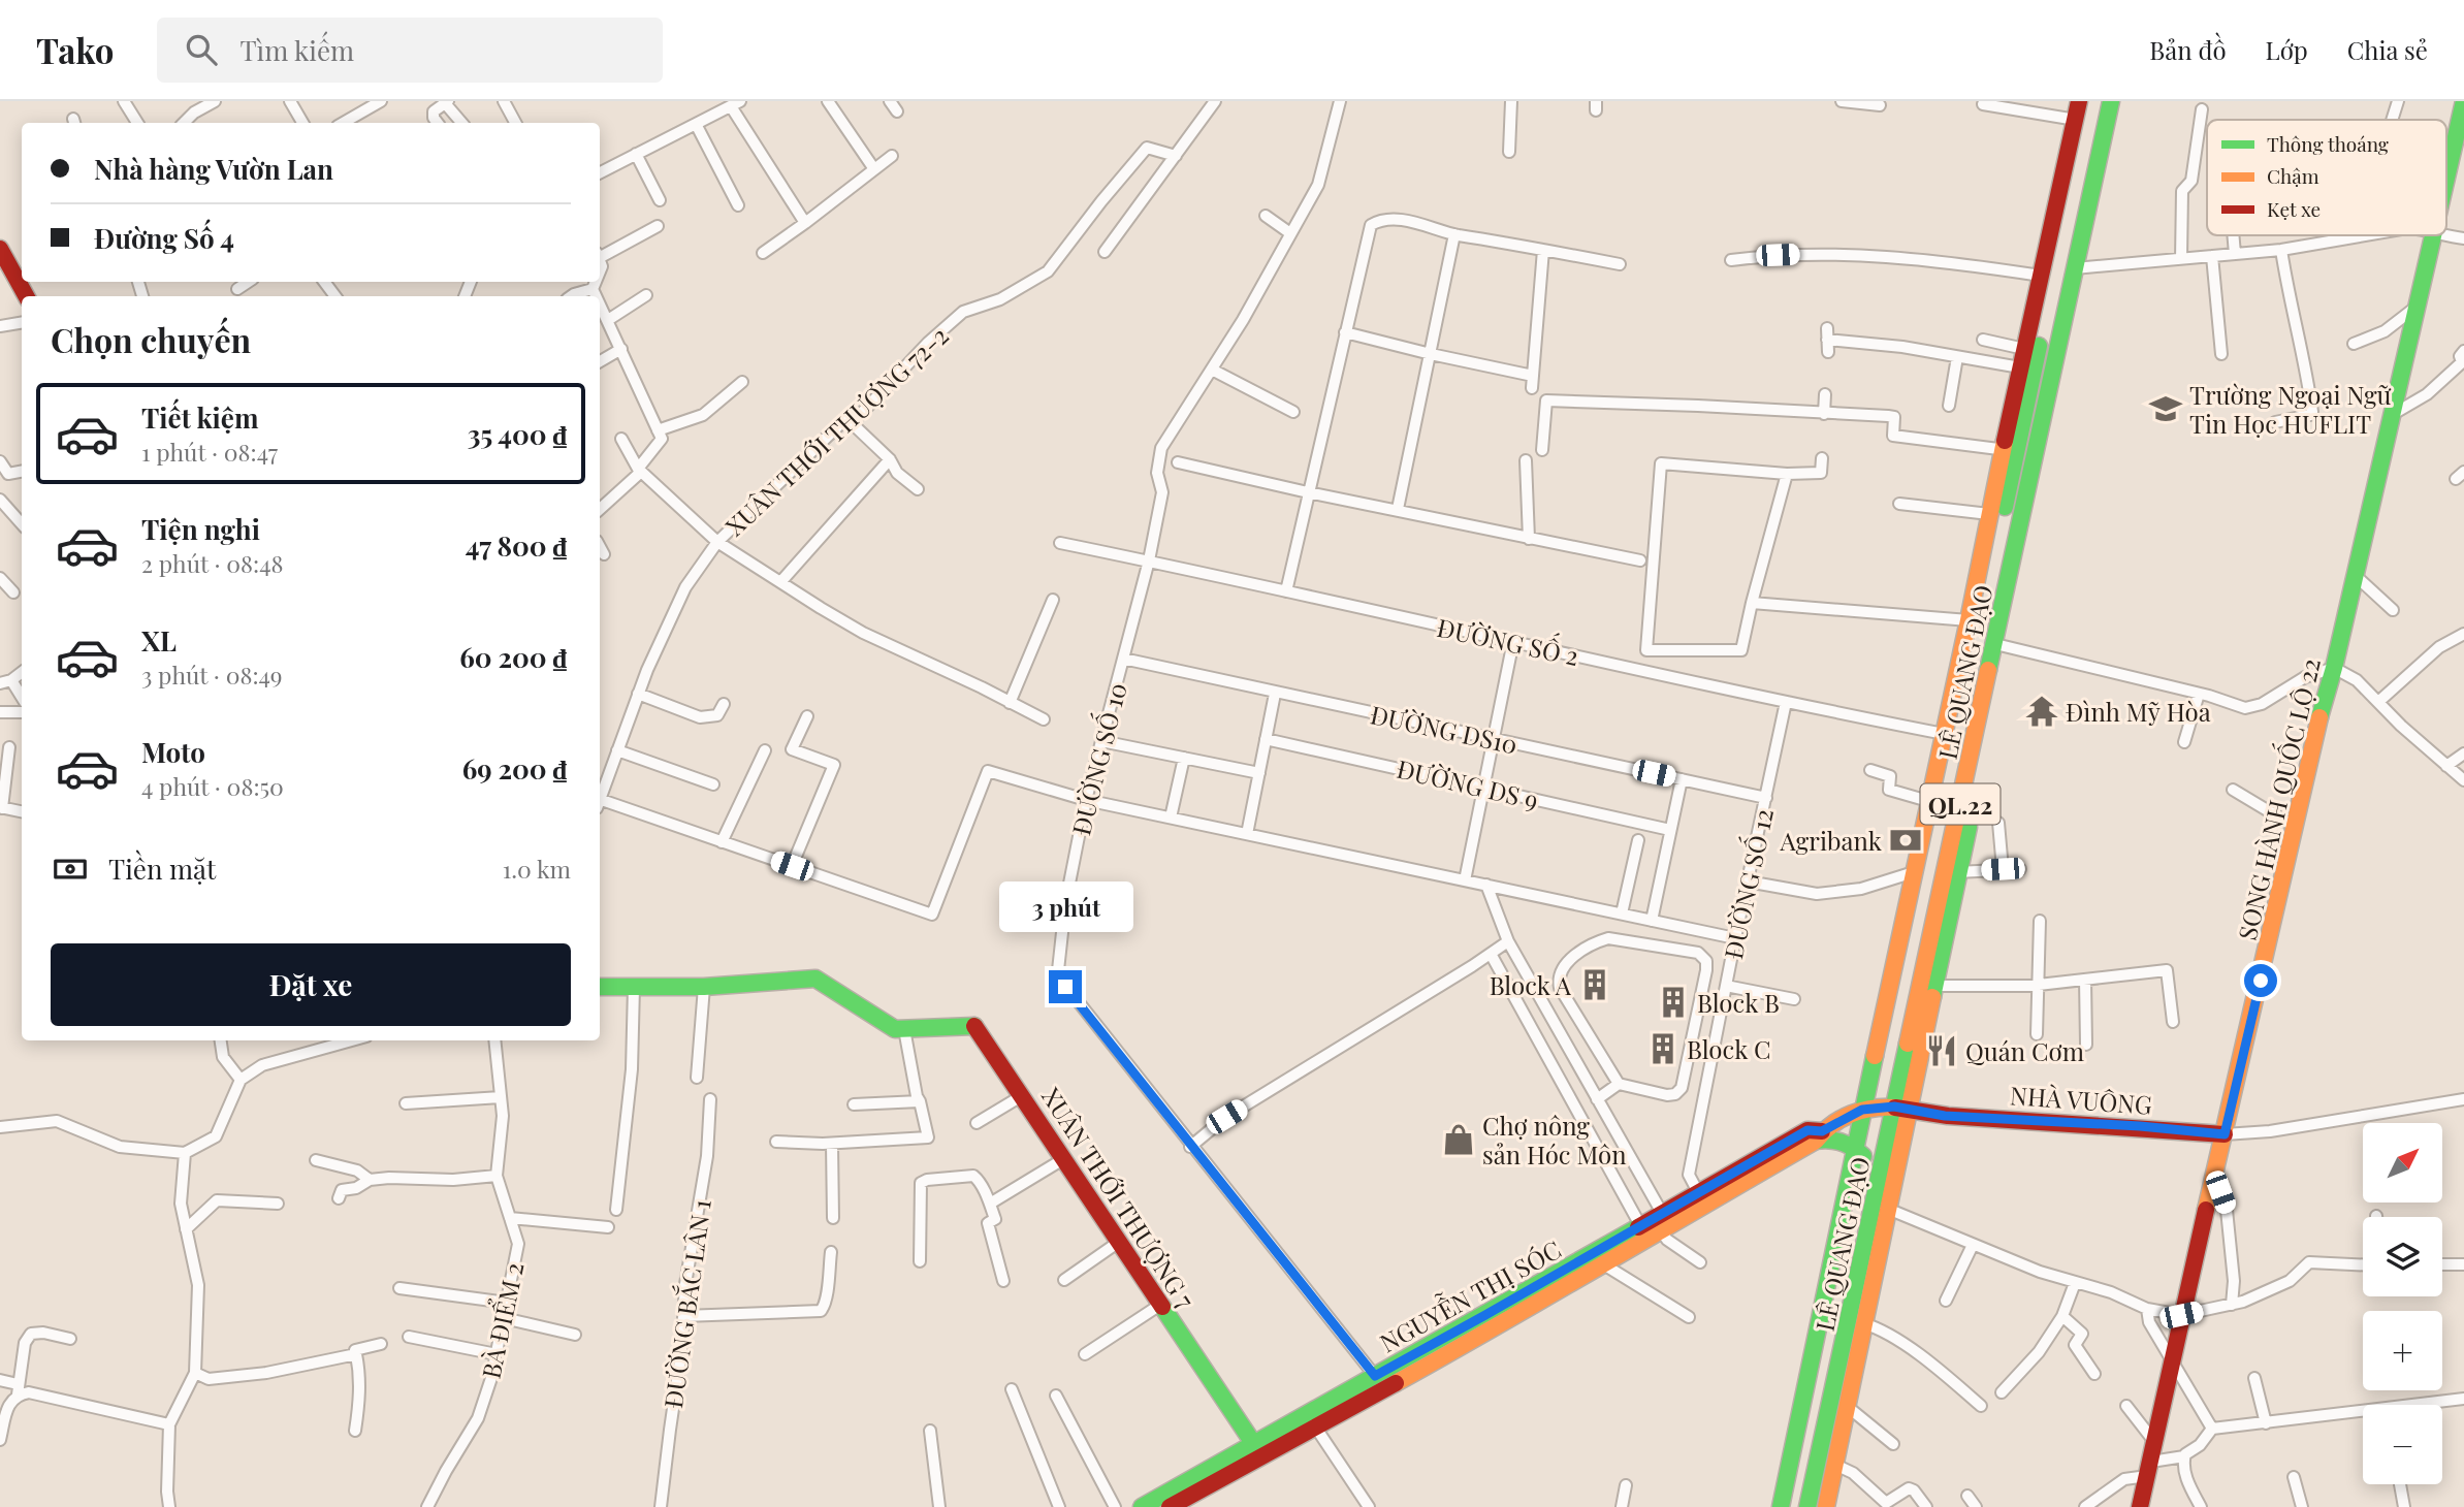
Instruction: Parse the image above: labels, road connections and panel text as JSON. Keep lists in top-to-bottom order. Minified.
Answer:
{"streets":{"main road":["LÊ QUANG ĐẠO","SONG HÀNH QUỐC LỘ 22","QL.22","NHÀ VUÔNG","XUÂN THỚI THƯỢNG 7","NGUYỄN THỊ SÓC"],"street":["XUÂN THỚI THƯỢNG 72-2","ĐƯỜNG SỐ 2","ĐƯỜNG DS10","ĐƯỜNG SỐ 10","ĐƯỜNG DS 9","ĐƯỜNG SỐ 12","ĐƯỜNG BẮC LÂN 1","BÀ ĐIỂM 2"]},"crossings":[["ĐƯỜNG SỐ 2","LÊ QUANG ĐẠO"],["ĐƯỜNG SỐ 2","ĐƯỜNG SỐ 10"],["ĐƯỜNG SỐ 2","ĐƯỜNG SỐ 12"],["LÊ QUANG ĐẠO","NHÀ VUÔNG"],["LÊ QUANG ĐẠO","NGUYỄN THỊ SÓC"],["ĐƯỜNG DS10","ĐƯỜNG SỐ 10"],["ĐƯỜNG DS10","ĐƯỜNG SỐ 12"],["SONG HÀNH QUỐC LỘ 22","NHÀ VUÔNG"],["ĐƯỜNG SỐ 12","NGUYỄN THỊ SÓC"],["NHÀ VUÔNG","NGUYỄN THỊ SÓC"],["XUÂN THỚI THƯỢNG 7","NGUYỄN THỊ SÓC"]],"places":{"school or university":["Trường Ngoại Ngữ Tin Học HUFLIT"],"temple":["Đình Mỹ Hòa"],"bank":["Agribank"],"building":["Block A","Block B","Block C"],"restaurant":["Quán Cơm"],"shop":["Chợ nông sản Hóc Môn"]},"legend":["Thông thoáng","Chậm","Kẹt xe"],"north":"top right","page":{"header":"Tako","search":"Tìm kiếm","nav":["Bản đồ","Lớp","Chia sẻ"],"banner":["Nhà hàng Vườn Lan","Đường Số 4"],"heading":"Chọn chuyến","list":[{"name":"Tiết kiệm","note":"1 phút · 08:47","value":"35 400 ₫"},{"name":"Tiện nghi","note":"2 phút · 08:48","value":"47 800 ₫"},{"name":"XL","note":"3 phút · 08:49","value":"60 200 ₫"},{"name":"Moto","note":"4 phút · 08:50","value":"69 200 ₫"}],"pay":["Tiền mặt","1.0 km"],"bubble":"3 phút","buttons":"Đặt xe","map_buttons":["+","−"]}}
